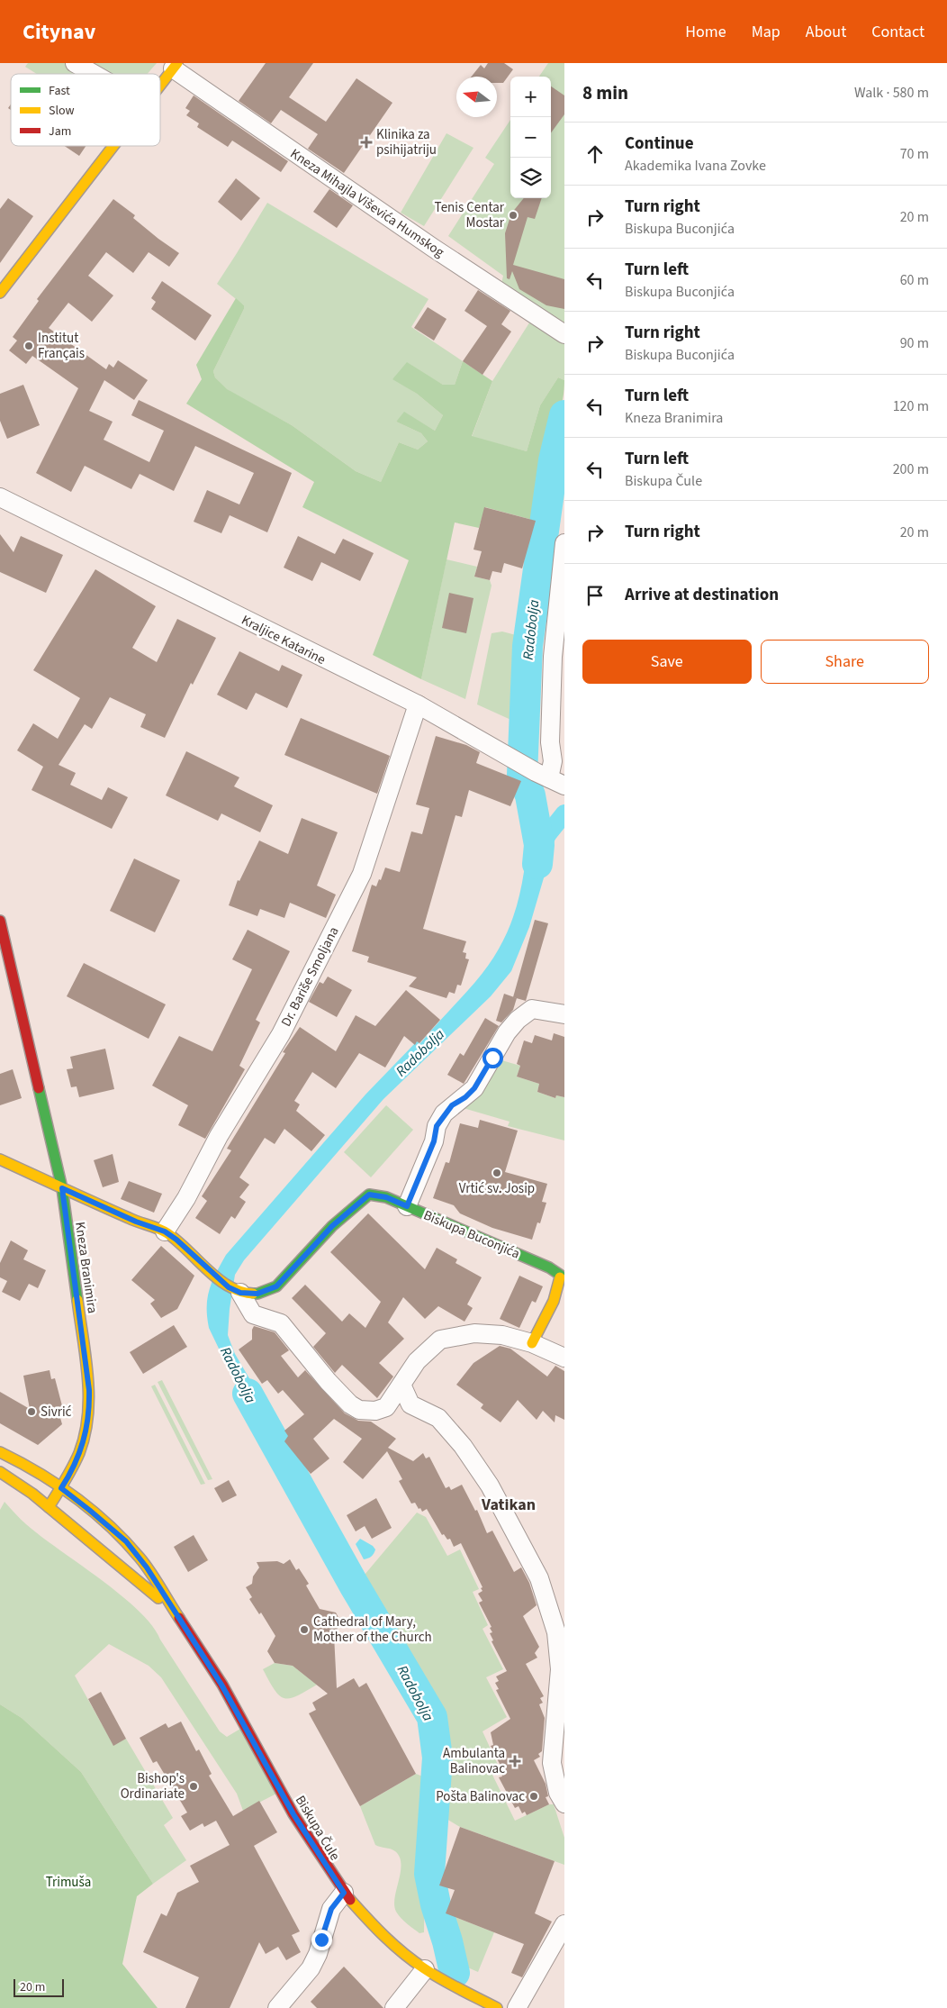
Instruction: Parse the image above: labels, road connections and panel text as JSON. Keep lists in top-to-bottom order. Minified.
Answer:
{"streets":{"main road":["Kneza Mihajla Viševića Humskog","Biskupa Buconjića","Kneza Branimira","Biskupa Čule"],"street":["Kraljice Katarine","Dr. Bariše Smoljana"]},"crossings":[["Kraljice Katarine","Dr. Bariše Smoljana"],["Kneza Branimira","Biskupa Čule"]],"districts":["Vatikan"],"water":["Radobolja"],"parks":["Trimuša"],"places":{"health":["Klinika za psihijatriju","Ambulanta Balinovac"],"other":["Tenis Centar Mostar","Institut Français","Vrtić sv. Josip","Sivrić","Cathedral of Mary, Mother of the Church","Bishop's Ordinariate","Pošta Balinovac"]},"legend":["Fast","Slow","Jam"],"scale_bar":"20 m","north":"left","page":{"header":"Citynav","nav":["Home","Map","About","Contact"],"heading":["8 min","Walk · 580 m"],"map_buttons":["+","−"],"list":[["Continue","Akademika Ivana Zovke","70 m"],["Turn right","Biskupa Buconjića","20 m"],["Turn left","Biskupa Buconjića","60 m"],["Turn right","Biskupa Buconjića","90 m"],["Turn left","Kneza Branimira","120 m"],["Turn left","Biskupa Čule","200 m"],["Turn right","20 m"],"Arrive at destination"],"buttons":["Save","Share"],"scale":"20 m"}}
